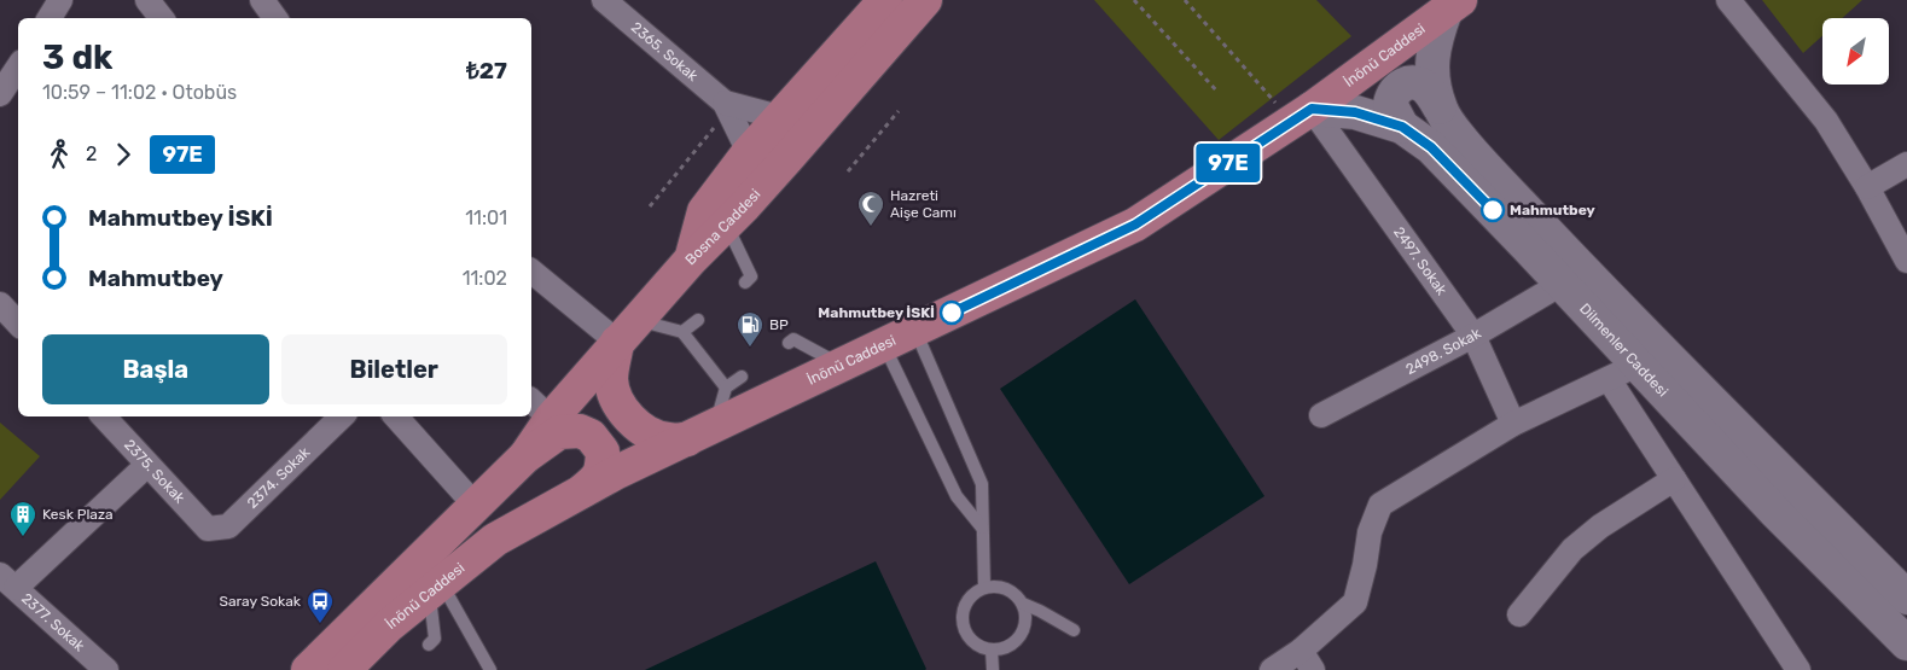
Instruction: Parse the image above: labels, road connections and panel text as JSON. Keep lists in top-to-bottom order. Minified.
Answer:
{"streets":{"main road":["İnönü Caddesi","Bosna Caddesi"],"street":["2365. Sokak","2497. Sokak","Dilmenler Caddesi","2498. Sokak","2375. Sokak","2374. Sokak","2377. Sokak"]},"crossings":[["İnönü Caddesi","Bosna Caddesi"],["İnönü Caddesi","2497. Sokak"],["İnönü Caddesi","Dilmenler Caddesi"],["2497. Sokak","Dilmenler Caddesi"],["2497. Sokak","2498. Sokak"],["Dilmenler Caddesi","2498. Sokak"],["2375. Sokak","2374. Sokak"]],"places":{"other":["Mahmutbey","Mahmutbey İSKİ"],"mosque":["Hazreti Aişe Camı"],"fuel station":["BP"],"building":["Kesk Plaza"],"bus stop":["Saray Sokak"]},"lines":["bus line 97E"],"north":"bottom left","page":{"on_map":"97E","heading":["3 dk","10:59 – 11:02 · Otobüs","₺27"],"legs":["2","97E"],"list":[{"name":"Mahmutbey İSKİ","value":"11:01"},{"name":"Mahmutbey","value":"11:02"}],"buttons":["Başla","Biletler"]}}
